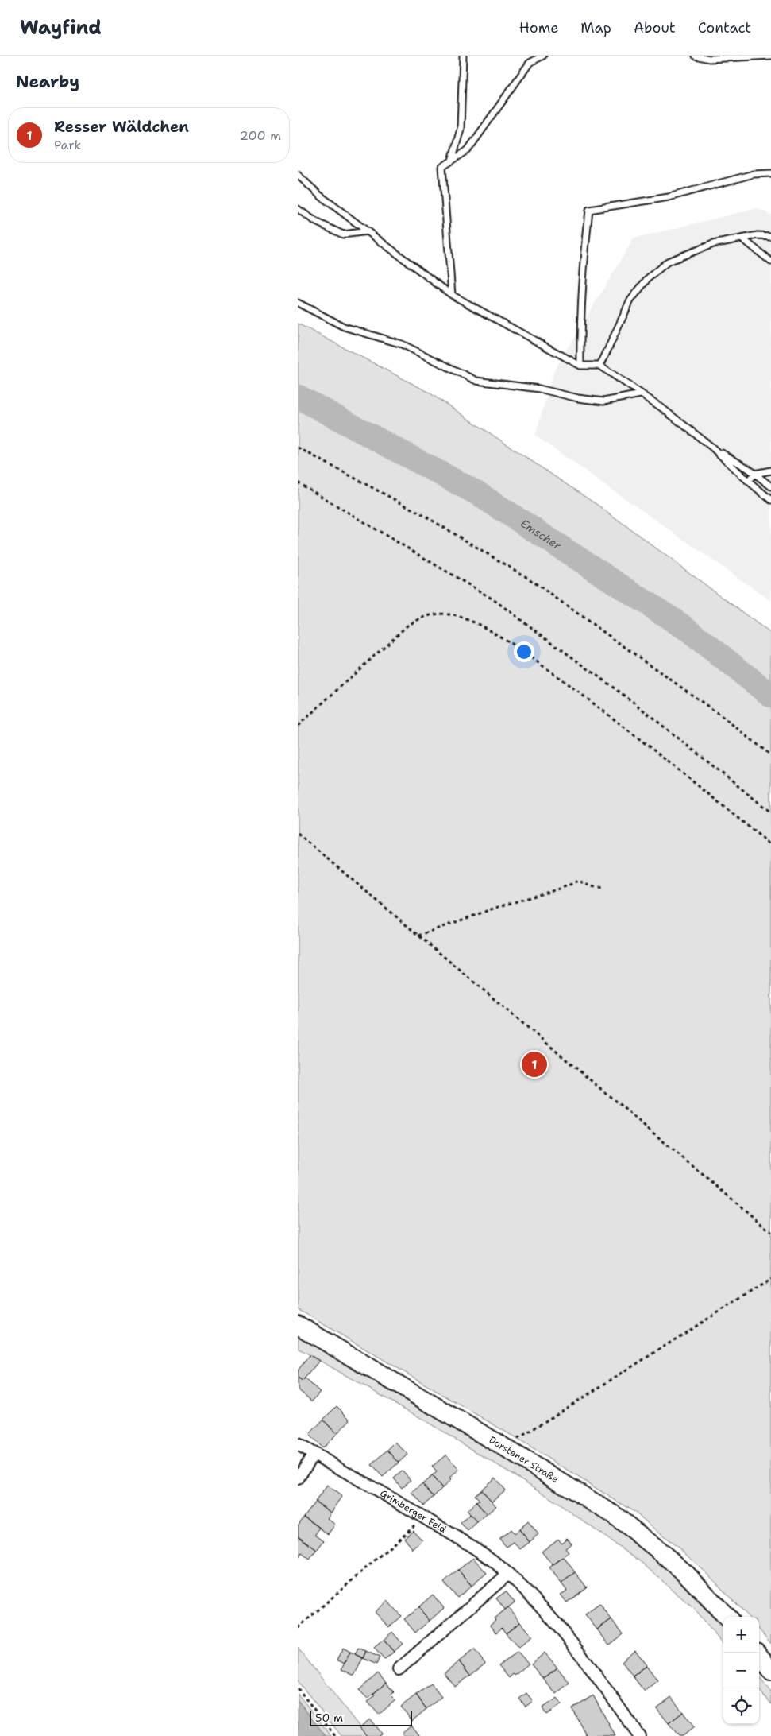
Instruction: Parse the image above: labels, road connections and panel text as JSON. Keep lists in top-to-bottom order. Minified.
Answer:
{"streets":{"main road":["Dorstener Straße"],"street":["Grimberger Feld"]},"water":["Emscher"],"scale_bar":"50 m","page":{"header":"Wayfind","nav":["Home","Map","About","Contact"],"heading":"Nearby","list":[{"mark":"1","name":"Resser Wäldchen","note":"Park","value":"200 m"}],"pins":"1","map_buttons":["+","−"],"scale":"50 m"}}
